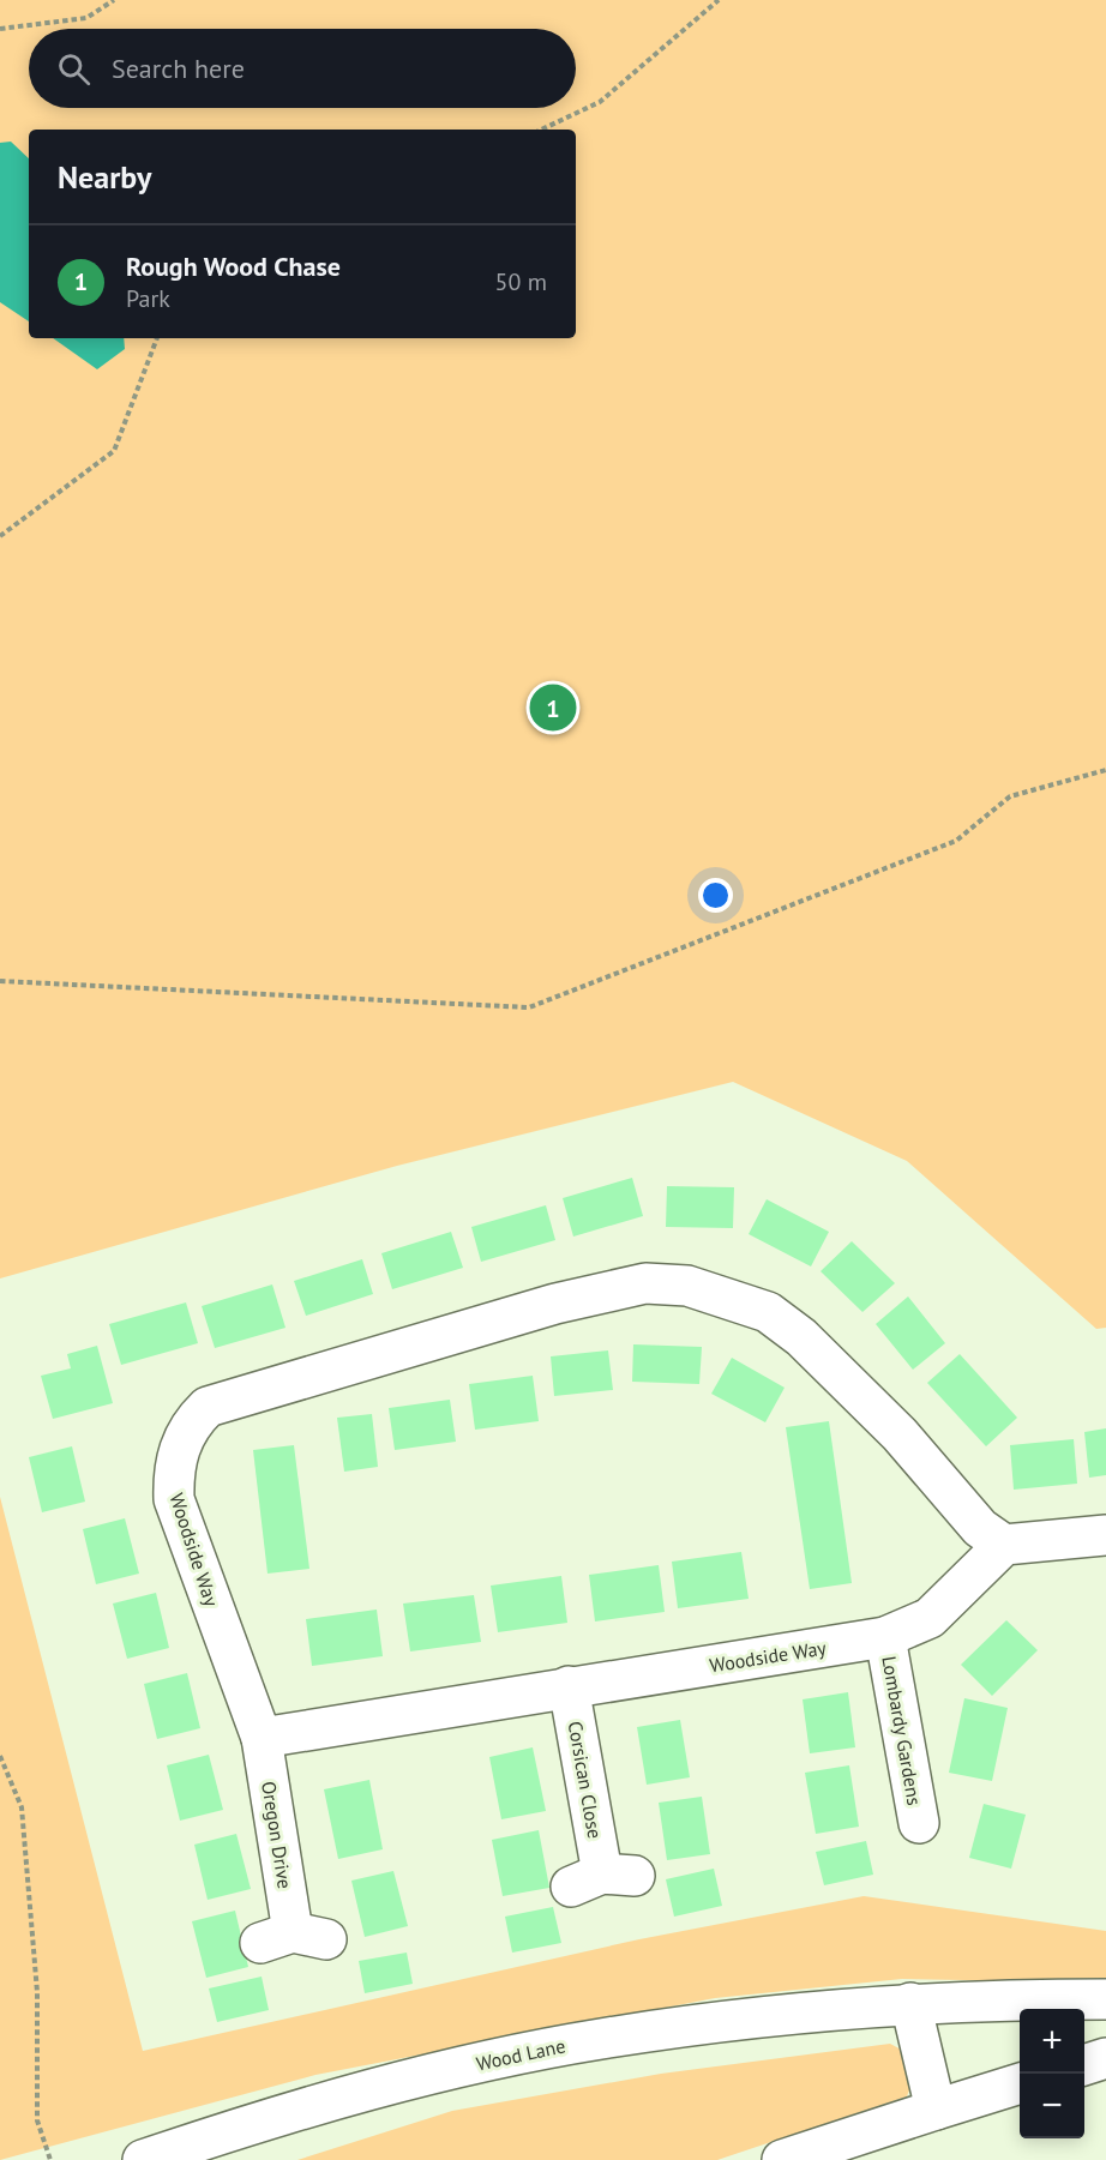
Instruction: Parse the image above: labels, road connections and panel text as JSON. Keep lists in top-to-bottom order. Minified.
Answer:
{"streets":{"street":["Woodside Way","Lombardy Gardens","Corsican Close","Oregon Drive","Wood Lane"]},"crossings":[["Woodside Way","Lombardy Gardens"],["Woodside Way","Corsican Close"],["Woodside Way","Oregon Drive"]],"page":{"search":"Search here","heading":"Nearby","list":[{"mark":"1","name":"Rough Wood Chase","note":"Park","value":"50 m"}],"pins":"1","map_buttons":["+","−"]}}
